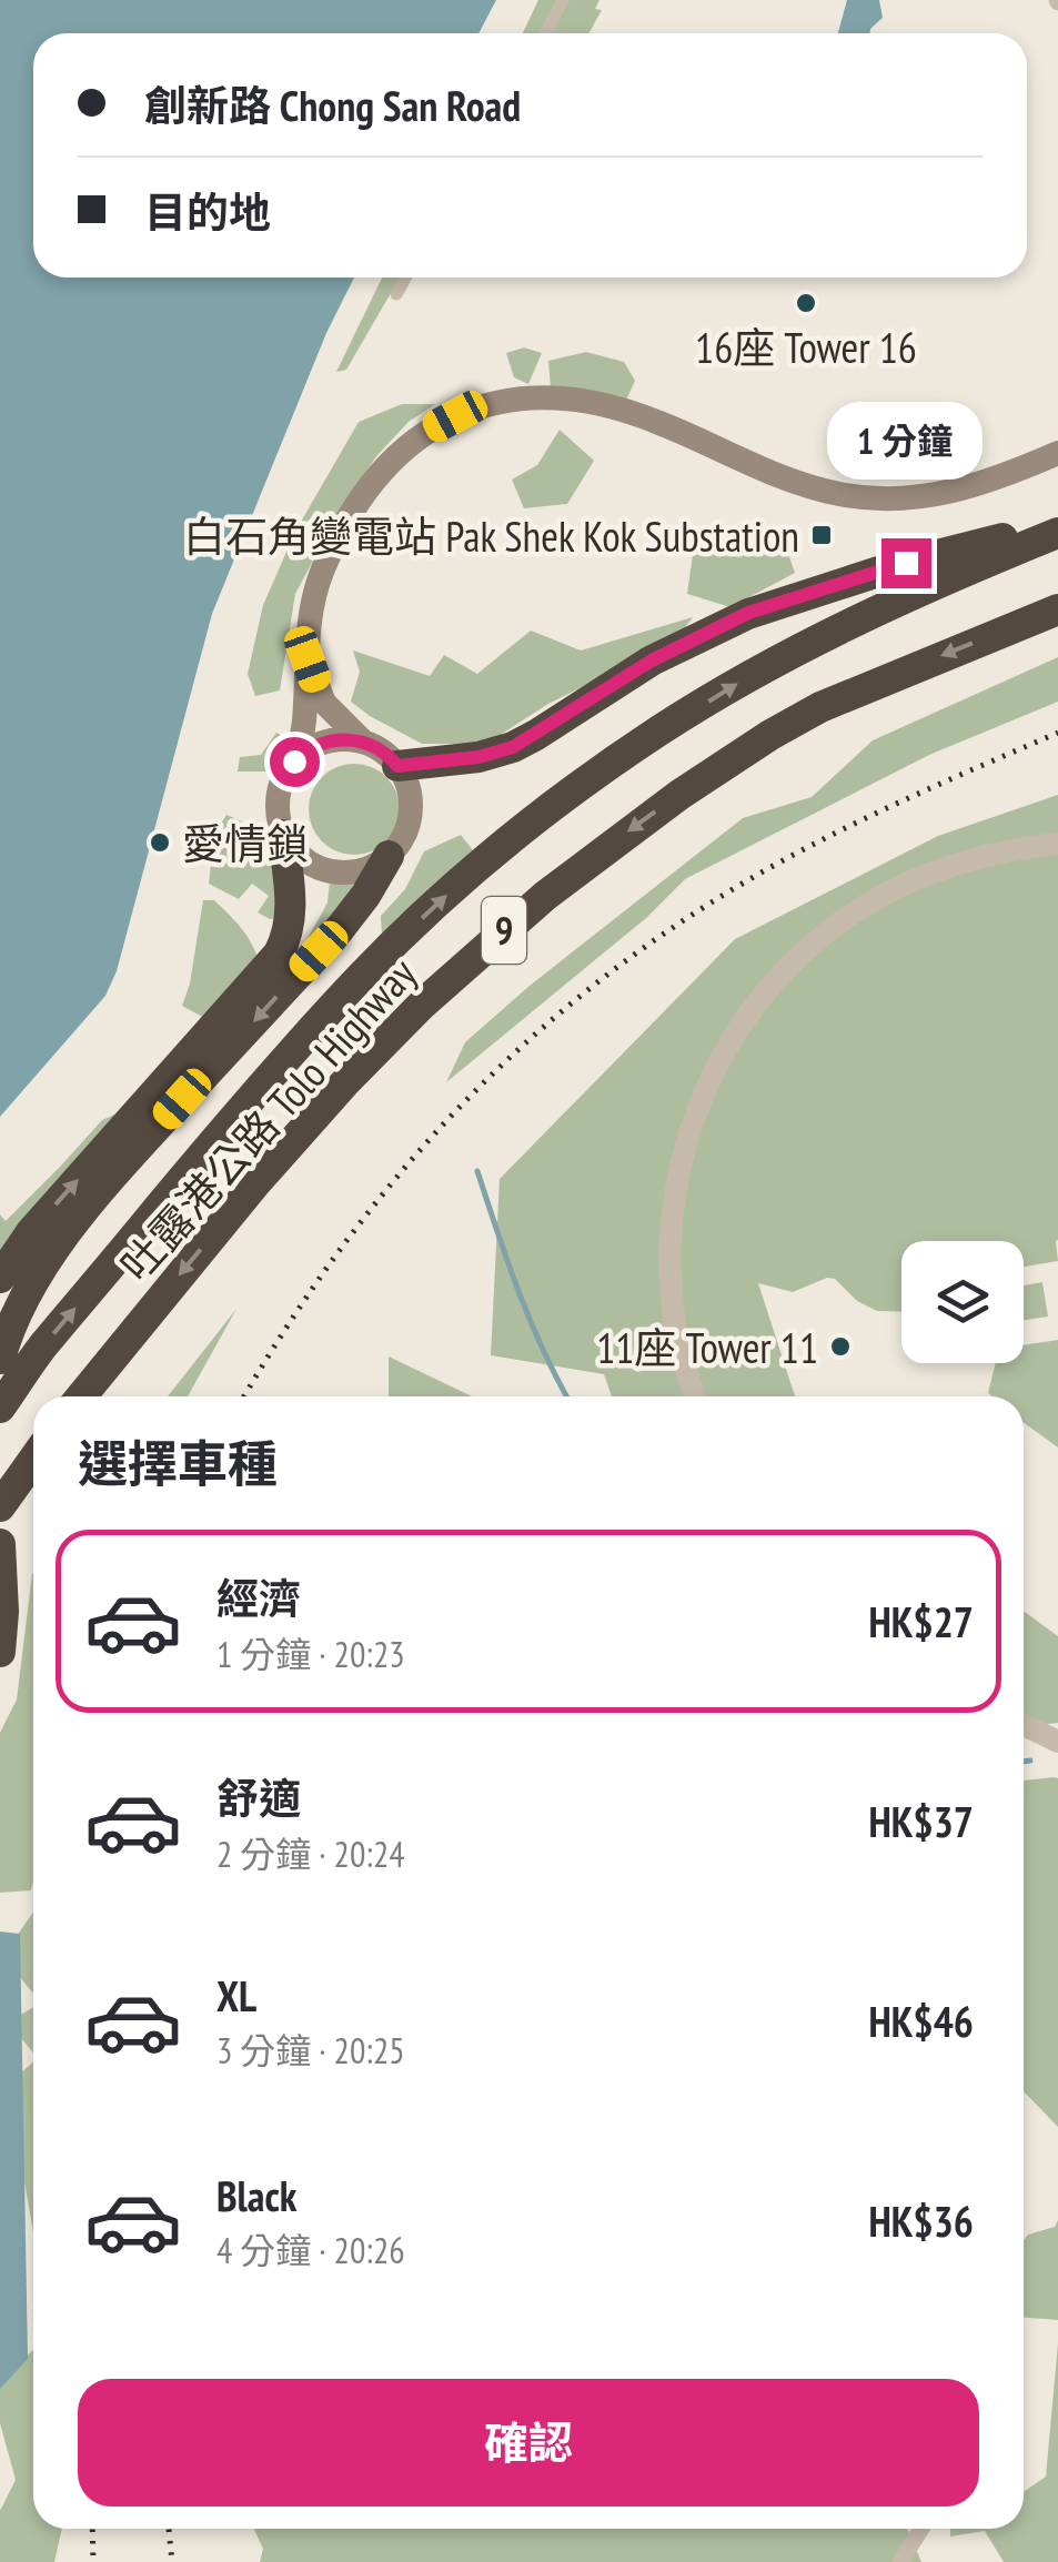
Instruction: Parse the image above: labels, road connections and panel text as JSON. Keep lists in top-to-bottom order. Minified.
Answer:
{"streets":{"highway":["9","吐露港公路 Tolo Highway"]},"places":{"other":["16座 Tower 16","愛情鎖","11座 Tower 11"],"transit":["白石角變電站 Pak Shek Kok Substation"]},"page":{"banner":["創新路 Chong San Road","目的地"],"bubble":"1 分鐘","heading":"選擇車種","list":[{"name":"經濟","note":"1 分鐘 · 20:23","value":"HK$27"},{"name":"舒適","note":"2 分鐘 · 20:24","value":"HK$37"},{"name":"XL","note":"3 分鐘 · 20:25","value":"HK$46"},{"name":"Black","note":"4 分鐘 · 20:26","value":"HK$36"}],"buttons":"確認"}}
